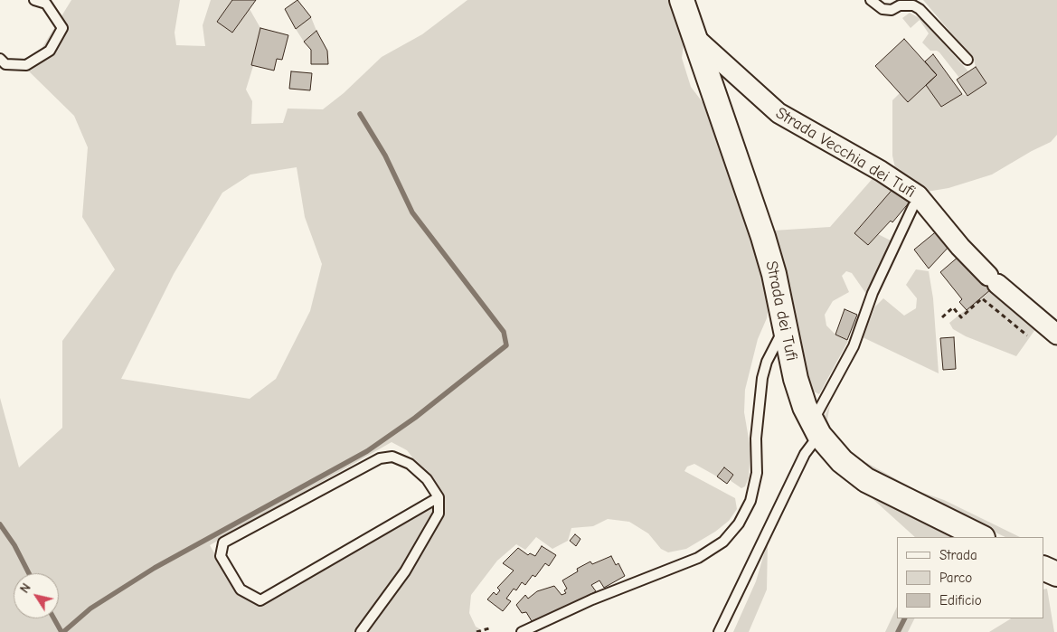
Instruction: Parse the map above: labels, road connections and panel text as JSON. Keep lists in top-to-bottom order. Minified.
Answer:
{"streets":{"street":["Strada Vecchia dei Tufi","Strada dei Tufi"]},"crossings":[["Strada Vecchia dei Tufi","Strada dei Tufi"]],"legend":["Strada","Parco","Edificio"],"north":"top left"}
